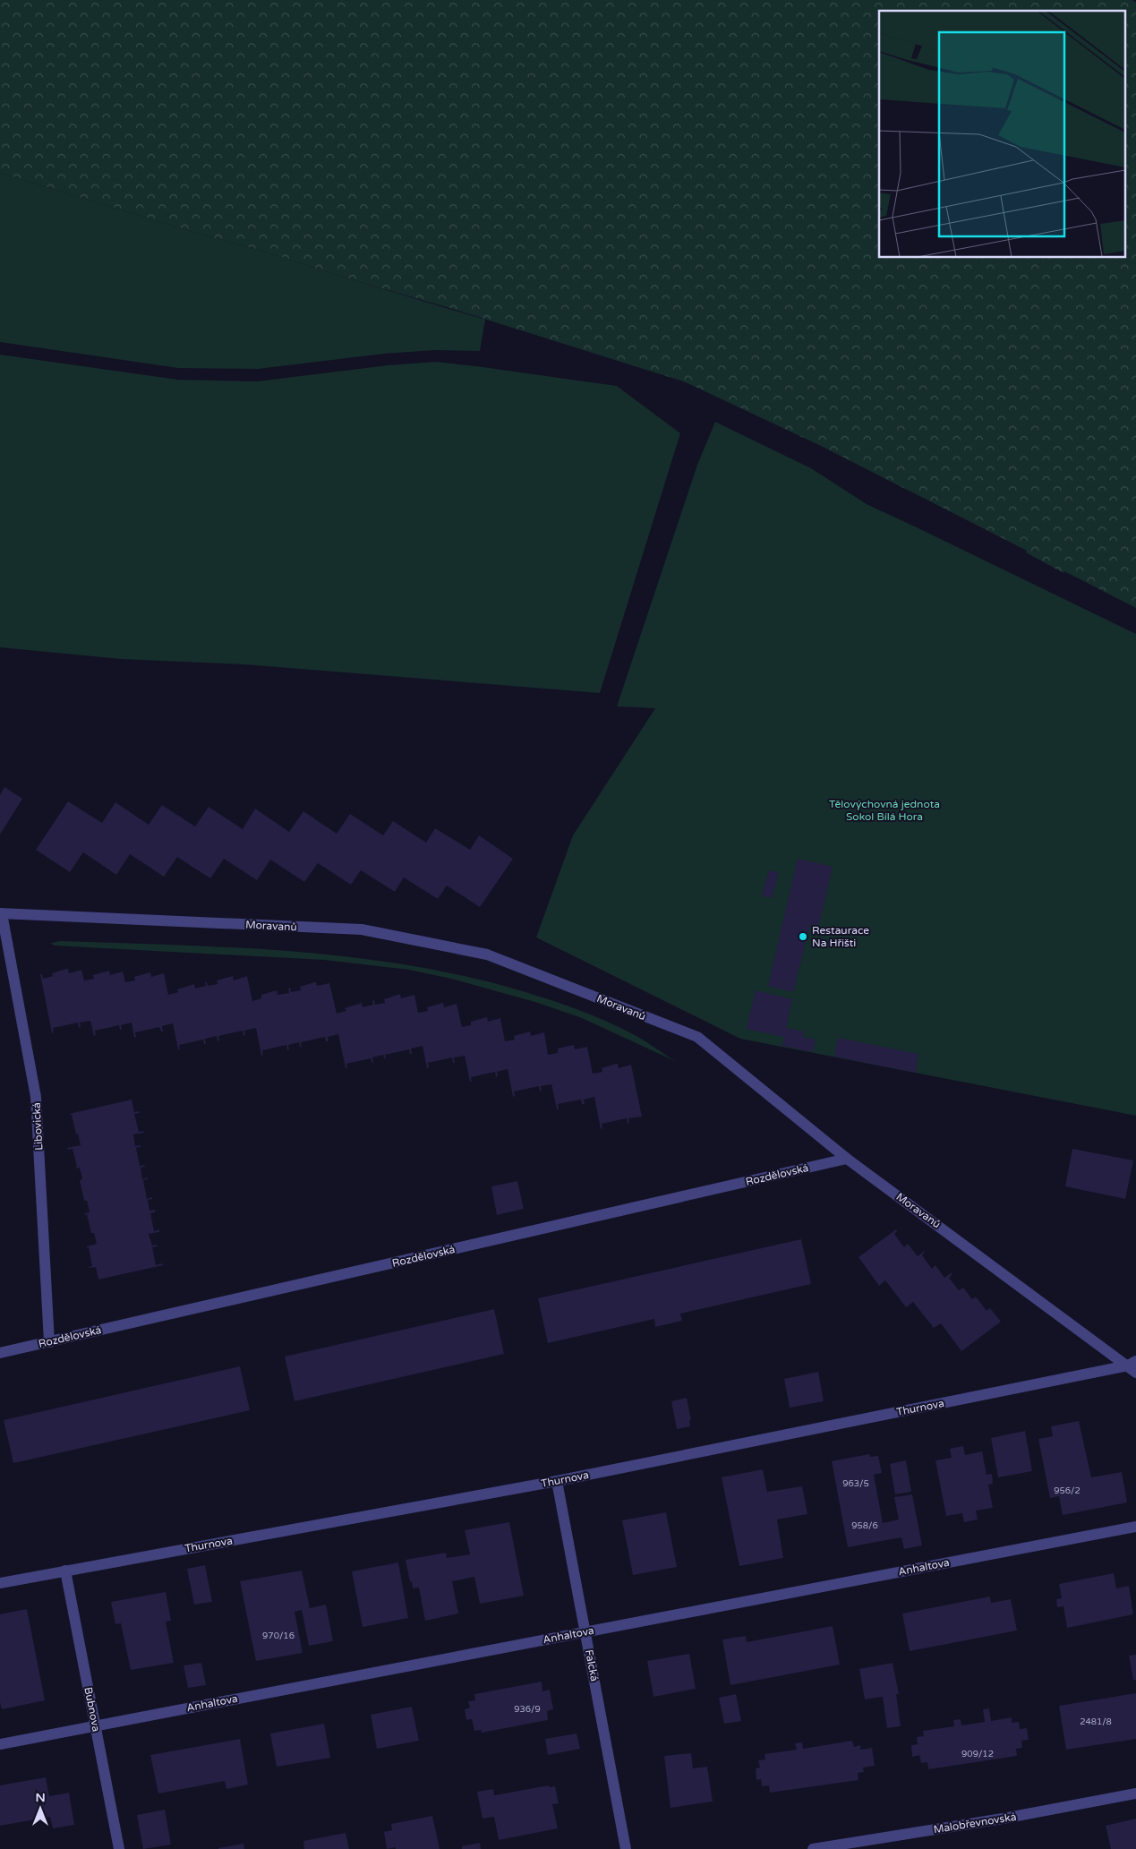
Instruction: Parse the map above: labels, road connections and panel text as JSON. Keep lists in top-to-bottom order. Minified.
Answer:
{"streets":{"street":["Moravanů","Libovická","Rozdělovská","Thurnova","Anhaltova","Falcká","Bubnova","Malobřevnovská"]},"crossings":[["Moravanů","Libovická"],["Moravanů","Rozdělovská"],["Moravanů","Thurnova"],["Libovická","Rozdělovská"],["Thurnova","Falcká"],["Thurnova","Bubnova"],["Anhaltova","Falcká"],["Anhaltova","Bubnova"]],"parks":["Tělovýchovná jednota Sokol Bílá Hora"],"places":["Restaurace Na Hřišti"],"house_numbers":["963/5","956/2","958/6","970/16","936/9","2481/8","909/12"],"north":"top"}
